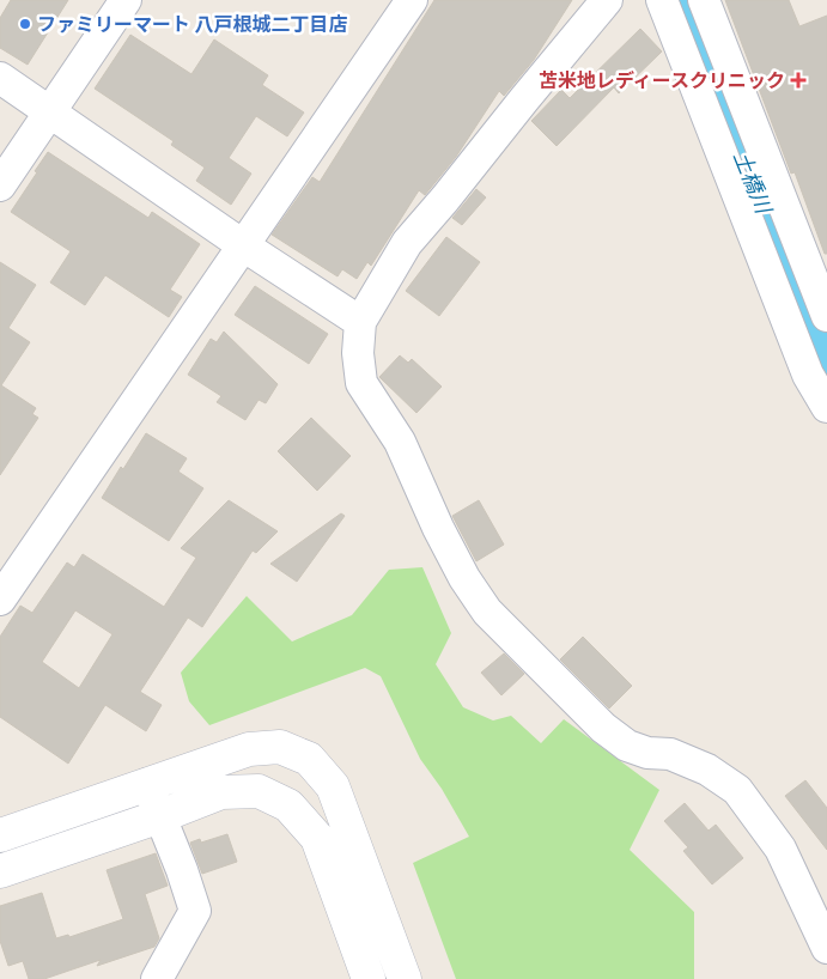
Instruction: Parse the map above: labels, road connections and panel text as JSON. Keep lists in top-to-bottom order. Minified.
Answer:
{"water":["土橋川"],"places":{"other":["ファミリーマート 八戸根城二丁目店"],"health":["苫米地レディースクリニック"]}}
